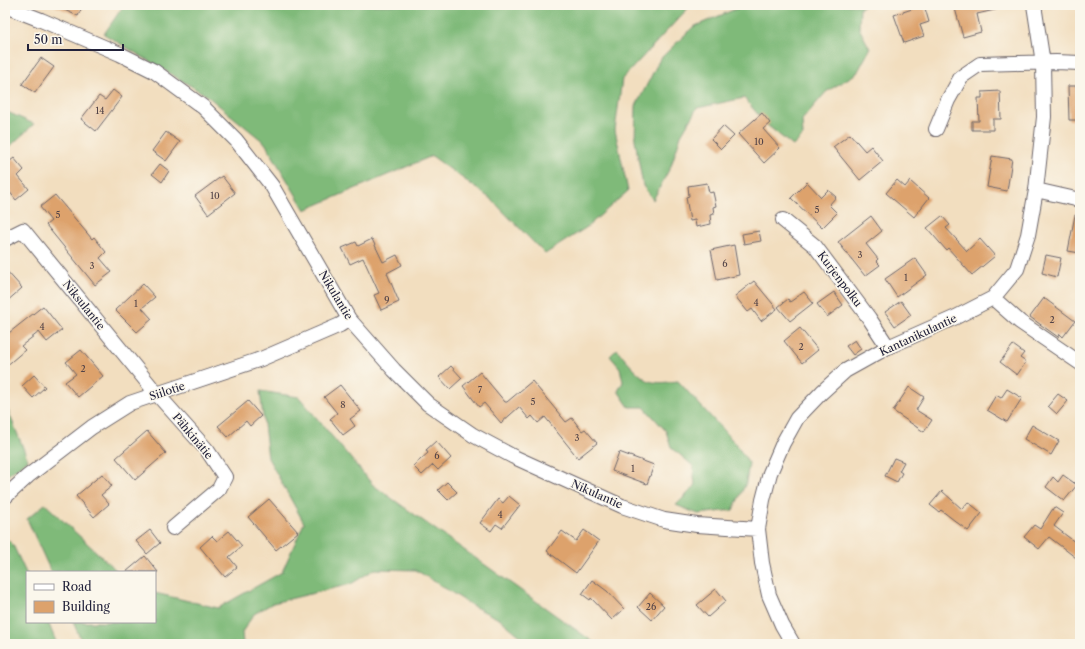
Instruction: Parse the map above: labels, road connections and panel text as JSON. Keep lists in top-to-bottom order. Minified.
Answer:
{"streets":{"street":["Kurjenpolku","Nikulantie","Niksulantie","Kantanikulantie","Siilotie","Pähkinätie"]},"crossings":[["Kurjenpolku","Kantanikulantie"],["Nikulantie","Kantanikulantie"],["Nikulantie","Siilotie"],["Niksulantie","Siilotie"],["Niksulantie","Pähkinätie"],["Siilotie","Pähkinätie"]],"house_numbers":["14","10","10","5","5","3","6","3","1","9","4","1","2","4","2","2","7","5","8","3","6","1","4","26"],"legend":["Road","Building"],"scale_bar":"50 m"}
